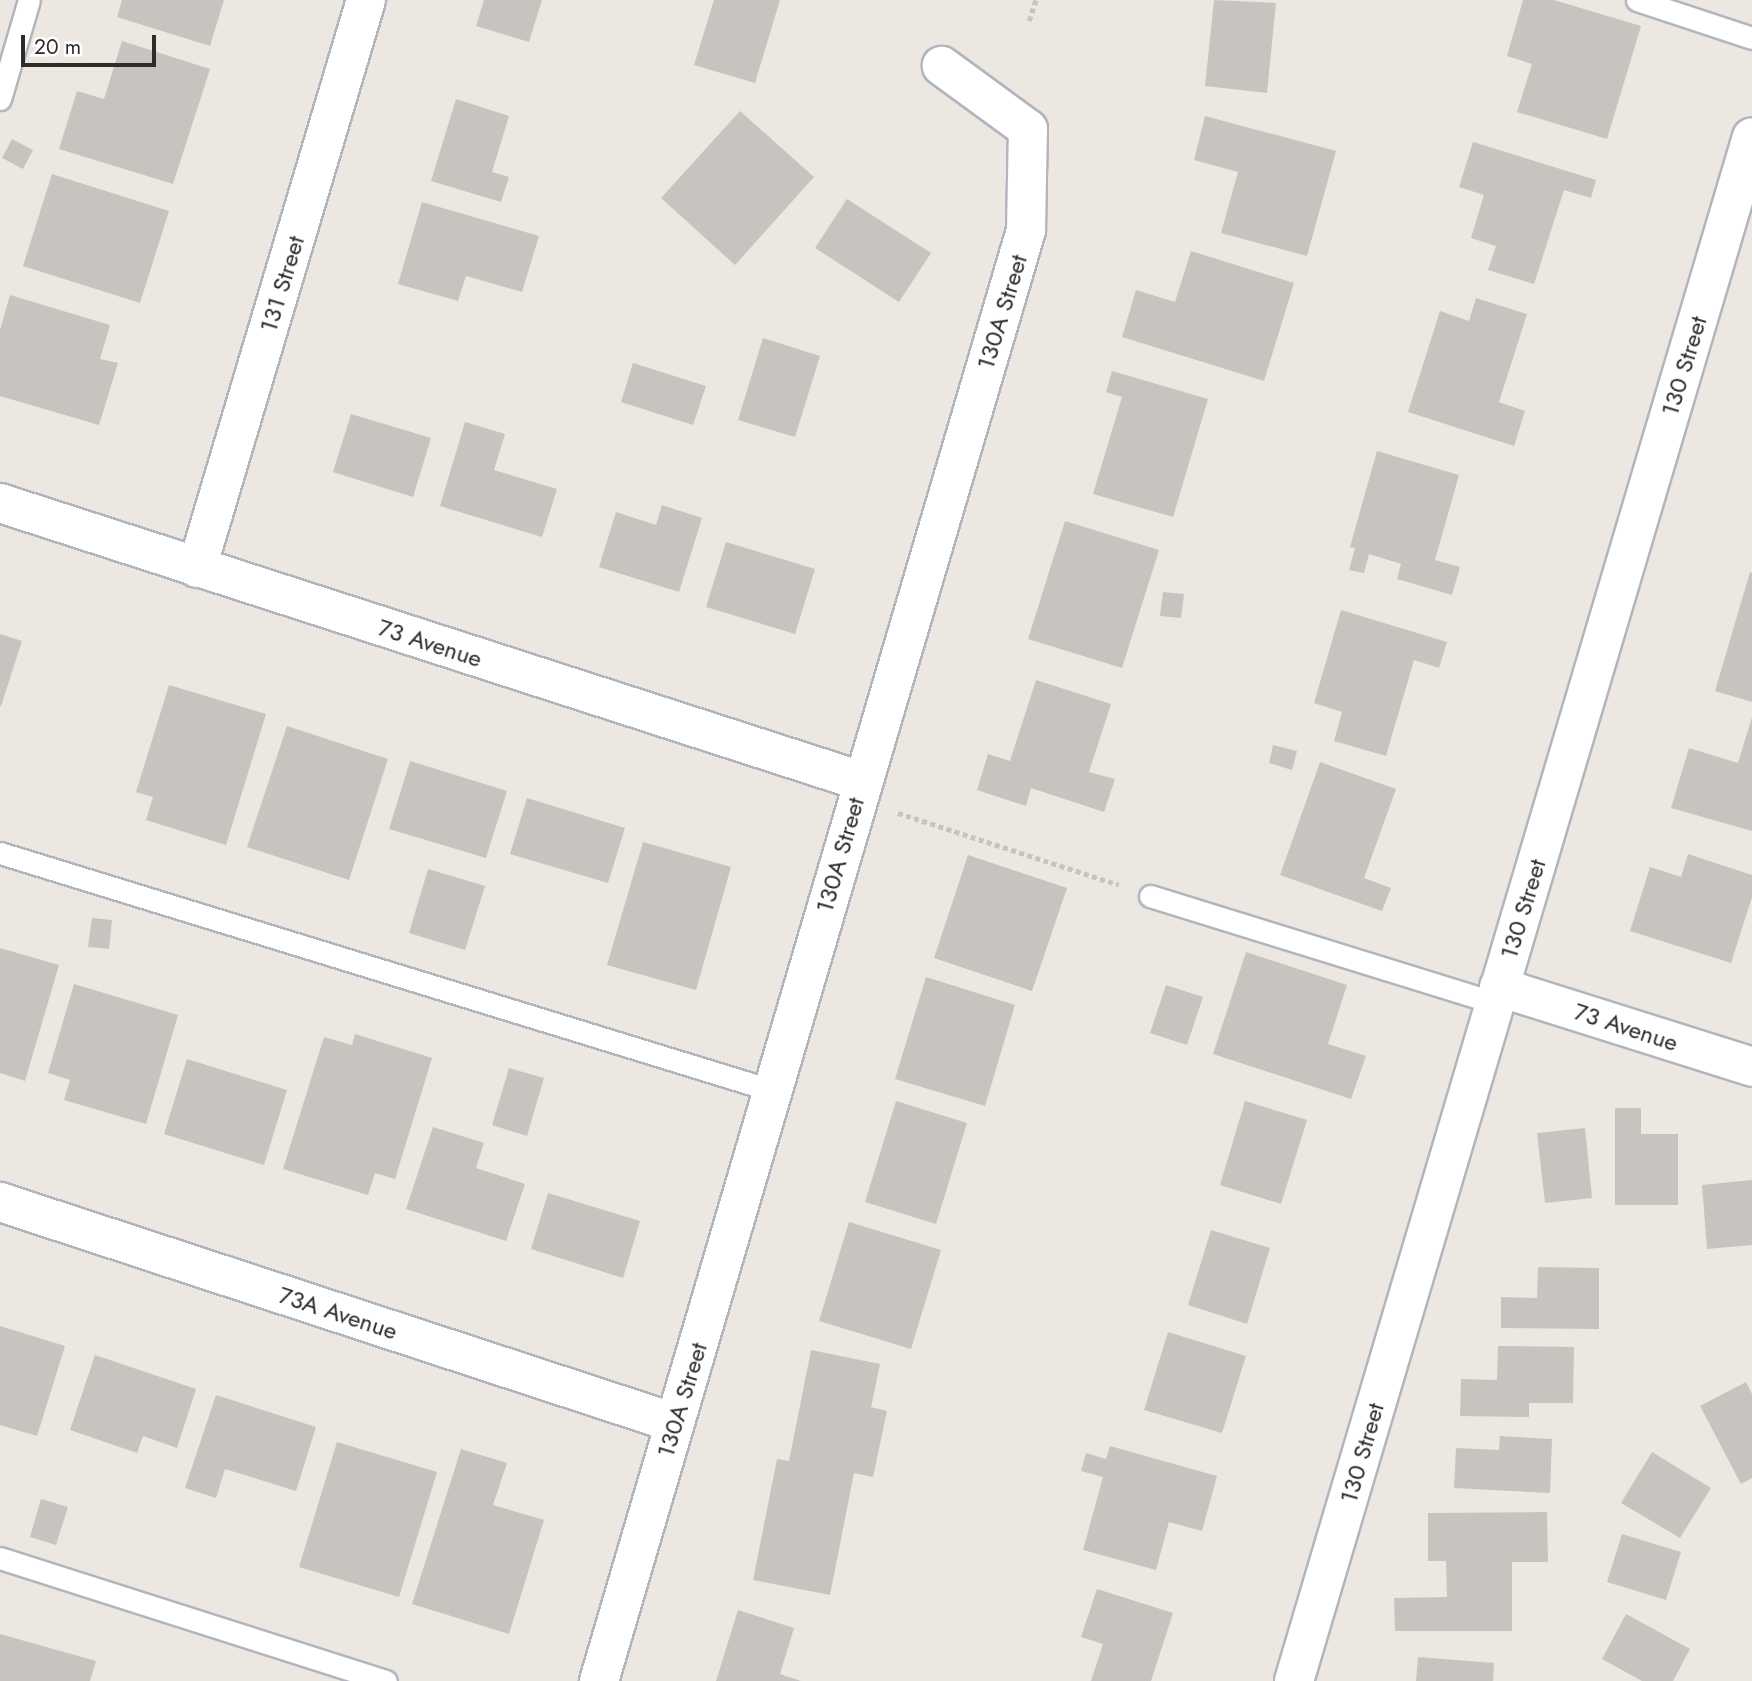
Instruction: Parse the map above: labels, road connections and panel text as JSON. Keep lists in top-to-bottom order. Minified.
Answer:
{"streets":{"street":["131 Street","130A Street","130 Street","73 Avenue","73A Avenue"]},"crossings":[["131 Street","73 Avenue"],["130A Street","73 Avenue"],["130A Street","73A Avenue"],["130 Street","73 Avenue"]],"scale_bar":"20 m"}
